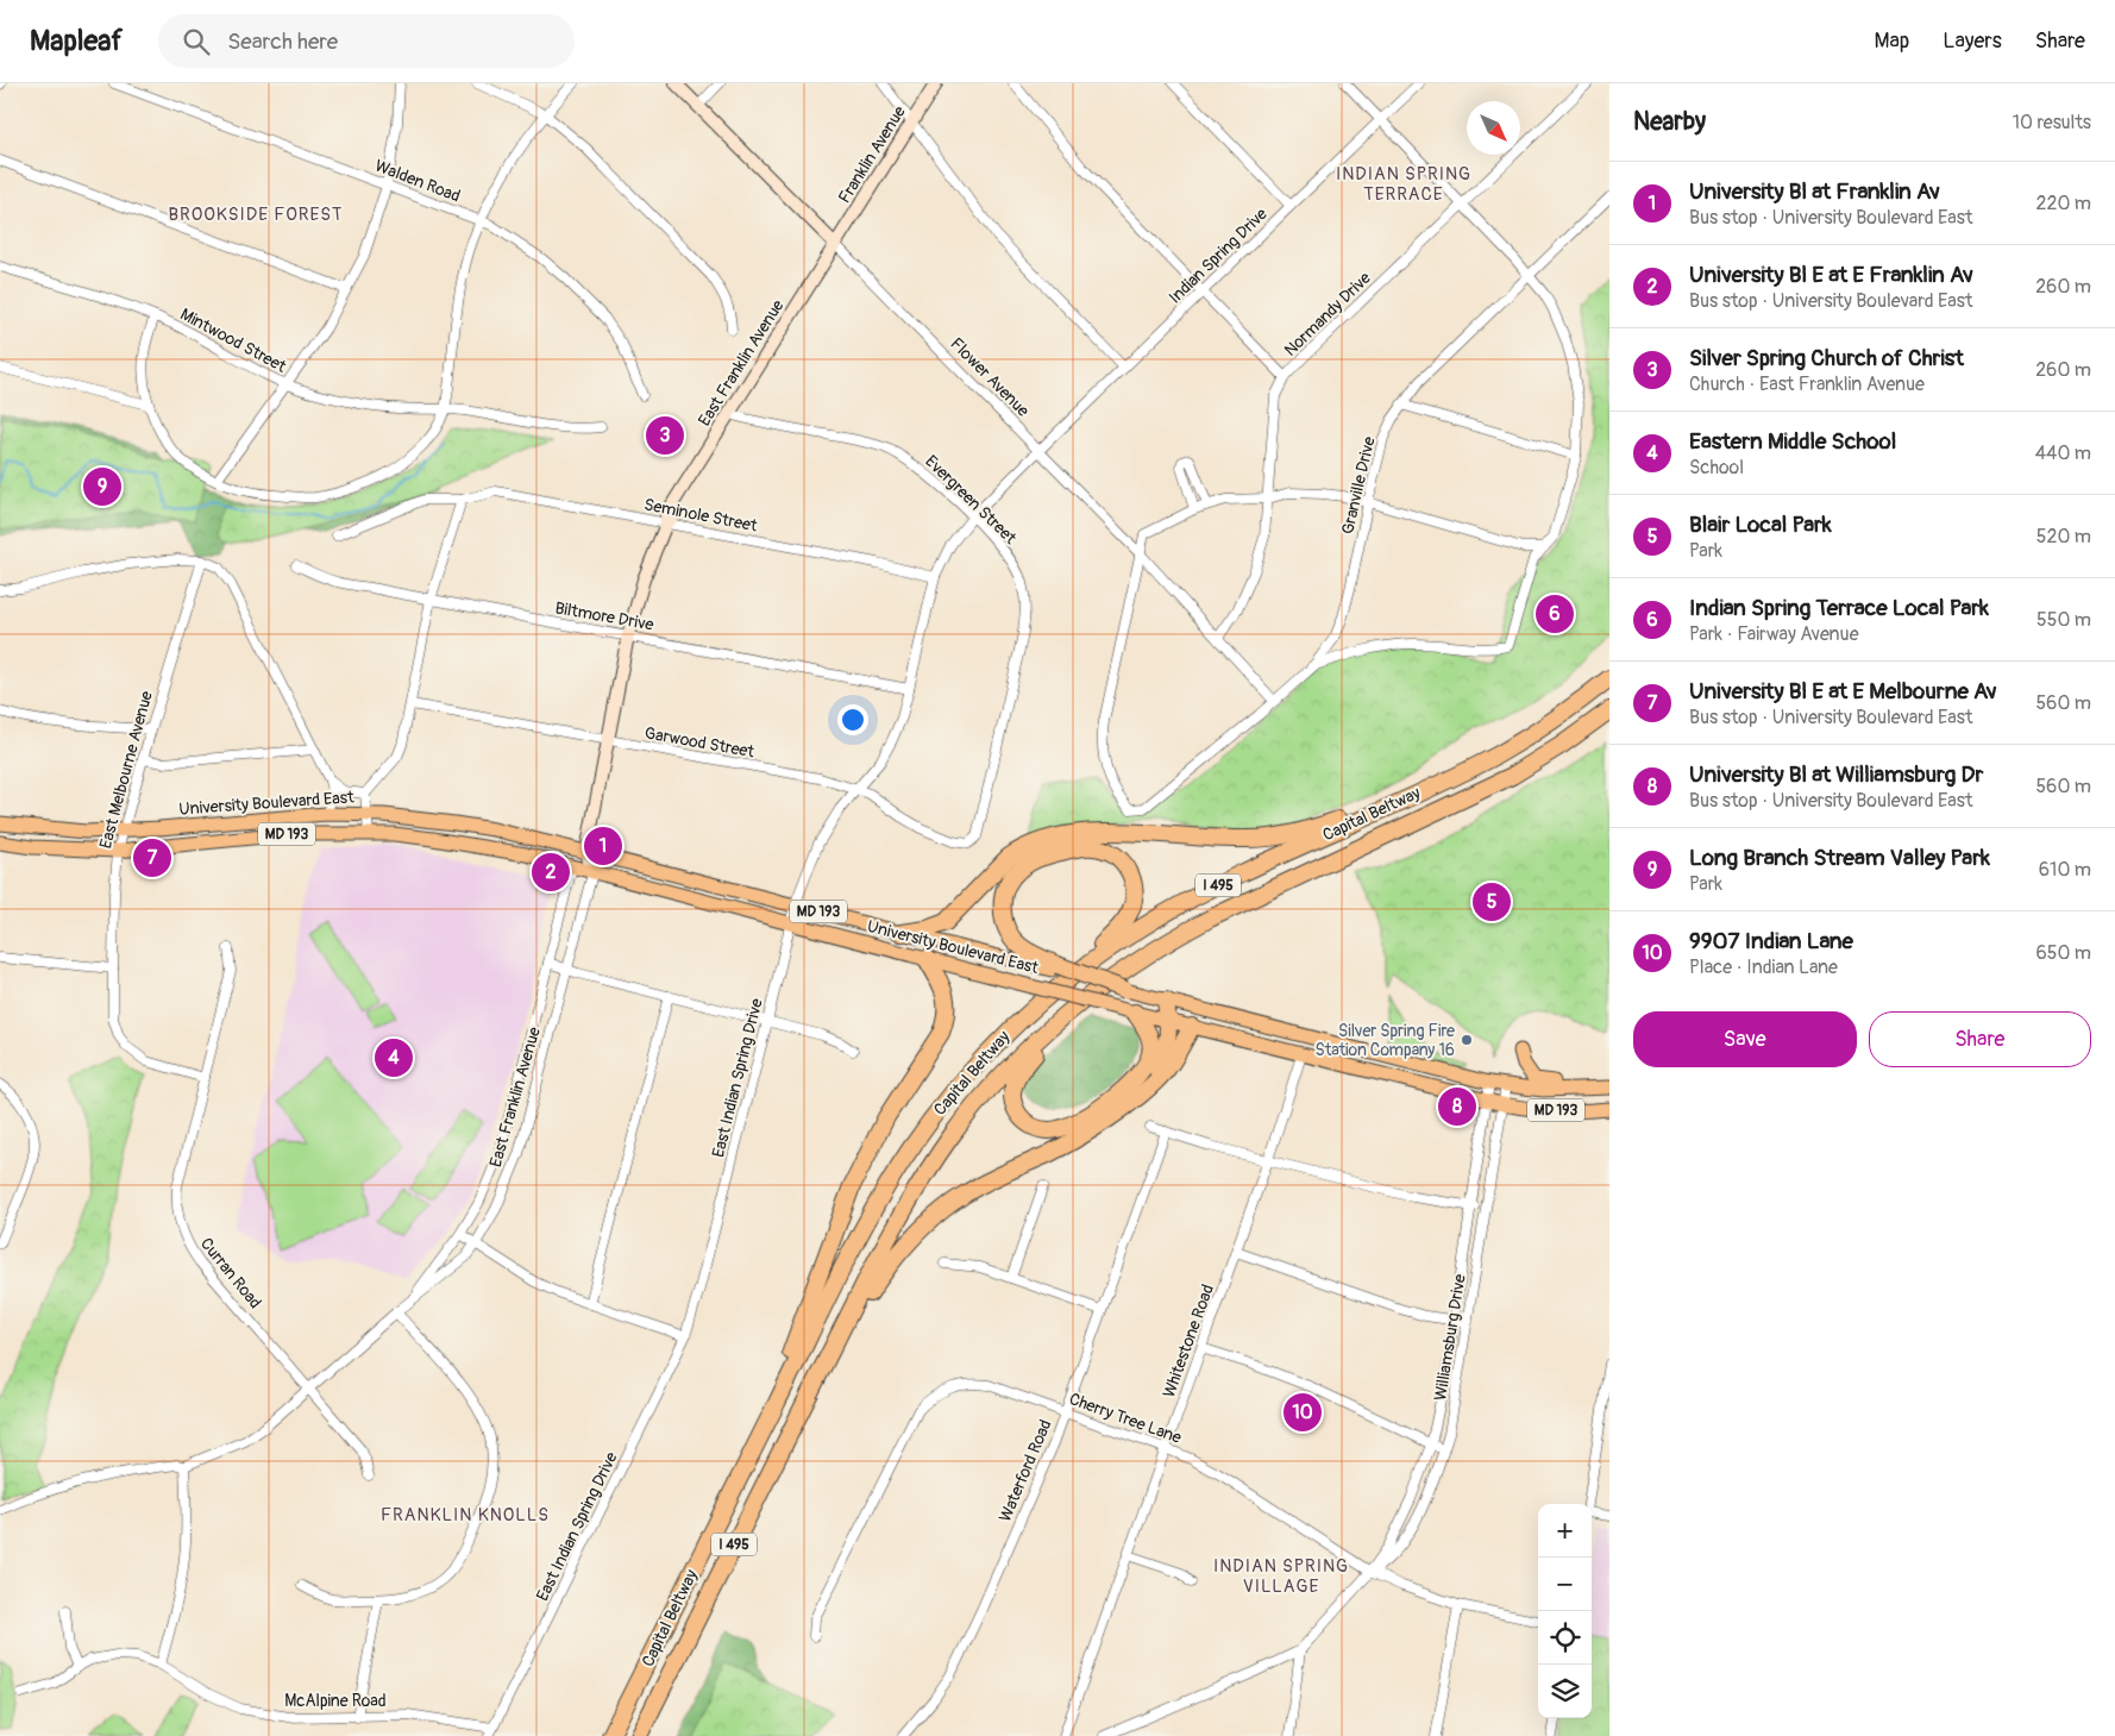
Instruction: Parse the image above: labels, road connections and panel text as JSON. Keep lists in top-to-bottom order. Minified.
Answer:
{"streets":{"highway":["Capital Beltway","I 495"],"main road":["University Boulevard East","MD 193"],"street":["Franklin Avenue","Walden Road","Indian Spring Drive","Normandy Drive","Mintwood Street","East Franklin Avenue","Flower Avenue","Granville Drive","Evergreen Street","Seminole Street","Biltmore Drive","Garwood Street","East Melbourne Avenue","East Indian Spring Drive","Curran Road","Williamsburg Drive","Whitestone Road","Cherry Tree Lane","Waterford Road","McAlpine Road"]},"crossings":[["Franklin Avenue","East Franklin Avenue"],["Franklin Avenue","Flower Avenue"],["Indian Spring Drive","Flower Avenue"],["Indian Spring Drive","East Indian Spring Drive"],["Normandy Drive","Flower Avenue"],["East Franklin Avenue","Flower Avenue"],["East Franklin Avenue","Evergreen Street"],["East Franklin Avenue","Seminole Street"],["East Franklin Avenue","Biltmore Drive"],["East Franklin Avenue","Garwood Street"],["East Franklin Avenue","University Boulevard East"],["East Franklin Avenue","Curran Road"],["Flower Avenue","Granville Drive"],["Flower Avenue","East Indian Spring Drive"],["Evergreen Street","Garwood Street"],["Evergreen Street","East Indian Spring Drive"],["Seminole Street","East Indian Spring Drive"],["Biltmore Drive","East Indian Spring Drive"],["Garwood Street","East Indian Spring Drive"],["East Melbourne Avenue","University Boulevard East"],["East Melbourne Avenue","Curran Road"],["University Boulevard East","East Indian Spring Drive"],["University Boulevard East","Williamsburg Drive"],["University Boulevard East","Whitestone Road"],["MD 193","Williamsburg Drive"],["East Indian Spring Drive","McAlpine Road"],["Williamsburg Drive","Cherry Tree Lane"],["Whitestone Road","Cherry Tree Lane"],["Cherry Tree Lane","Waterford Road"]],"districts":["INDIAN SPRING TERRACE","BROOKSIDE FOREST","FRANKLIN KNOLLS","INDIAN SPRING VILLAGE"],"places":["Silver Spring Fire Station Company 16"],"north":"bottom right","page":{"header":"Mapleaf","search":"Search here","nav":["Map","Layers","Share"],"heading":["Nearby","10 results"],"list":[{"mark":"1","name":"University Bl at Franklin Av","note":"Bus stop · University Boulevard East","value":"220 m"},{"mark":"2","name":"University Bl E at E Franklin Av","note":"Bus stop · University Boulevard East","value":"260 m"},{"mark":"3","name":"Silver Spring Church of Christ","note":"Church · East Franklin Avenue","value":"260 m"},{"mark":"4","name":"Eastern Middle School","note":"School","value":"440 m"},{"mark":"5","name":"Blair Local Park","note":"Park","value":"520 m"},{"mark":"6","name":"Indian Spring Terrace Local Park","note":"Park · Fairway Avenue","value":"550 m"},{"mark":"7","name":"University Bl E at E Melbourne Av","note":"Bus stop · University Boulevard East","value":"560 m"},{"mark":"8","name":"University Bl at Williamsburg Dr","note":"Bus stop · University Boulevard East","value":"560 m"},{"mark":"9","name":"Long Branch Stream Valley Park","note":"Park","value":"610 m"},{"mark":"10","name":"9907 Indian Lane","note":"Place · Indian Lane","value":"650 m"}],"pins":["3","9","6","1","7","2","5","4","8","10"],"buttons":["Save","Share"],"map_buttons":["+","−"]}}
